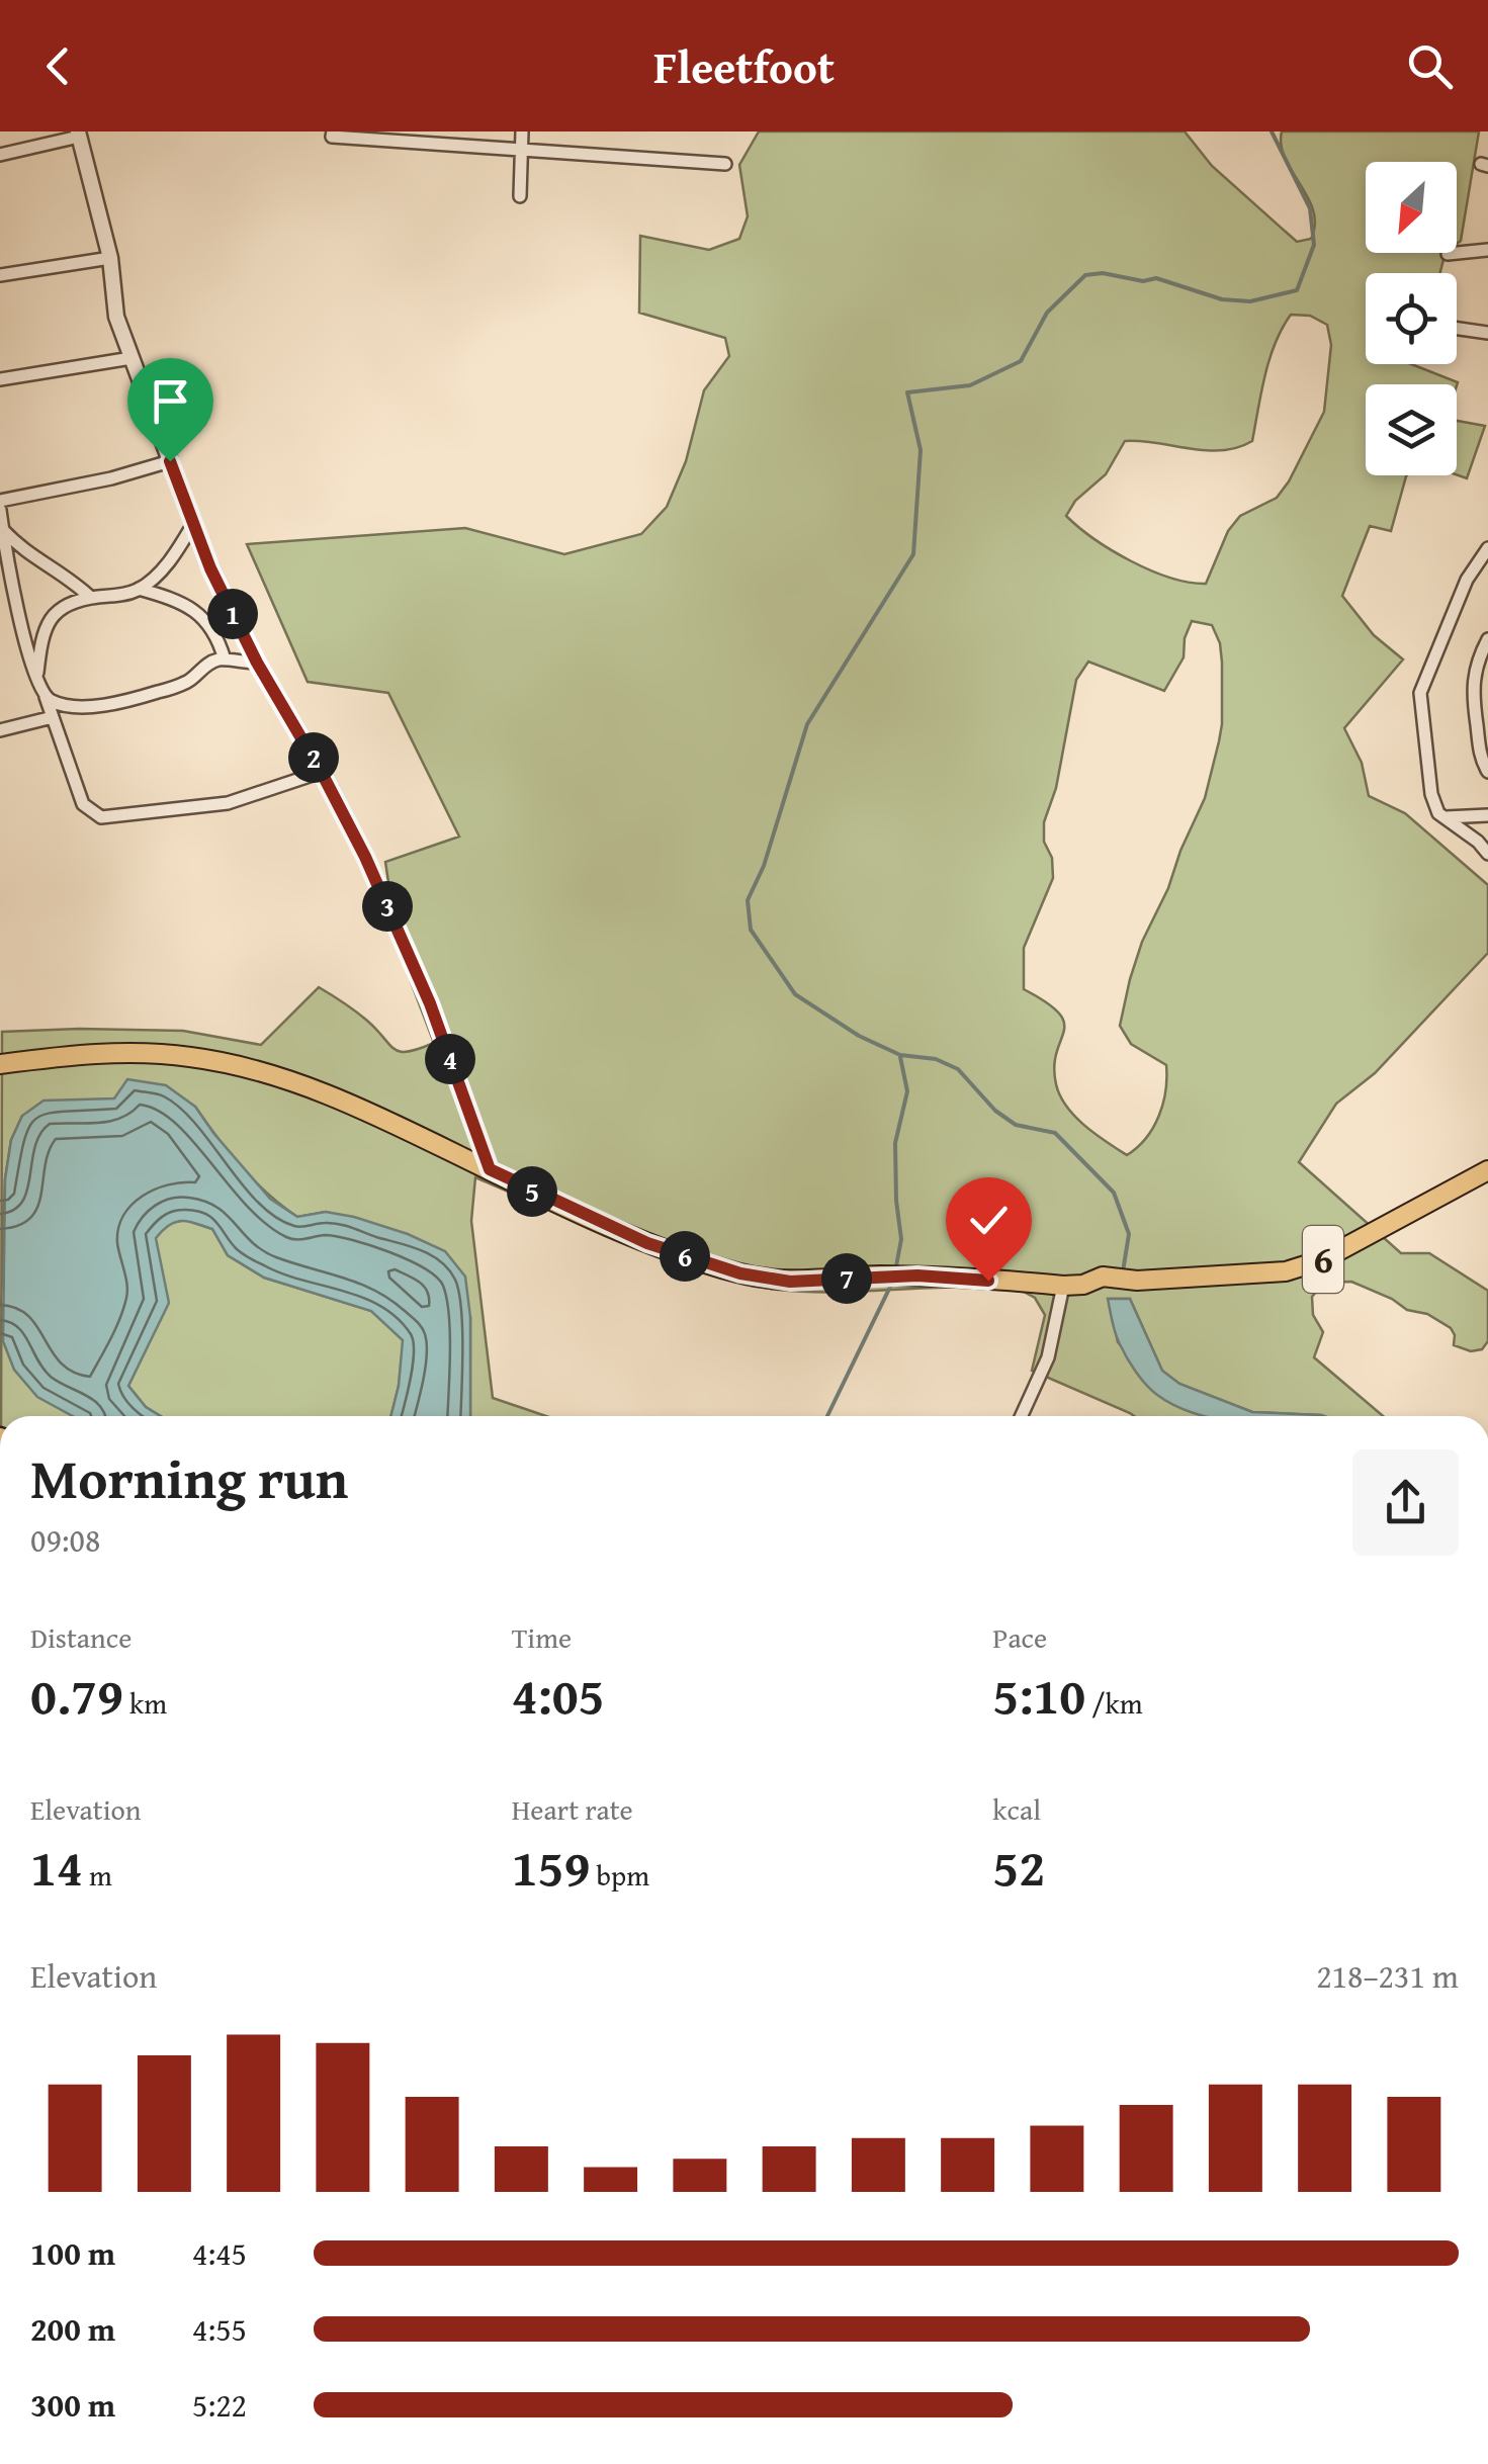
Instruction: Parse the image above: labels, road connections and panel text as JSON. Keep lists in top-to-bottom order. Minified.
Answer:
{"streets":{"main road":["6"]},"north":"bottom left","page":{"header":"Fleetfoot","pins":["1","2","3","4","5","6","7"],"heading":["Morning run","09:08"],"stats":[["Distance","0.79 km"],["Time","4:05"],["Pace","5:10 /km"],["Elevation","14 m"],["Heart rate","159 bpm"],["kcal","52"]],"chart":["Elevation","218–231 m"],"list":[{"name":"100 m","note":"4:45"},{"name":"200 m","note":"4:55"},{"name":"300 m","note":"5:22"}]}}
